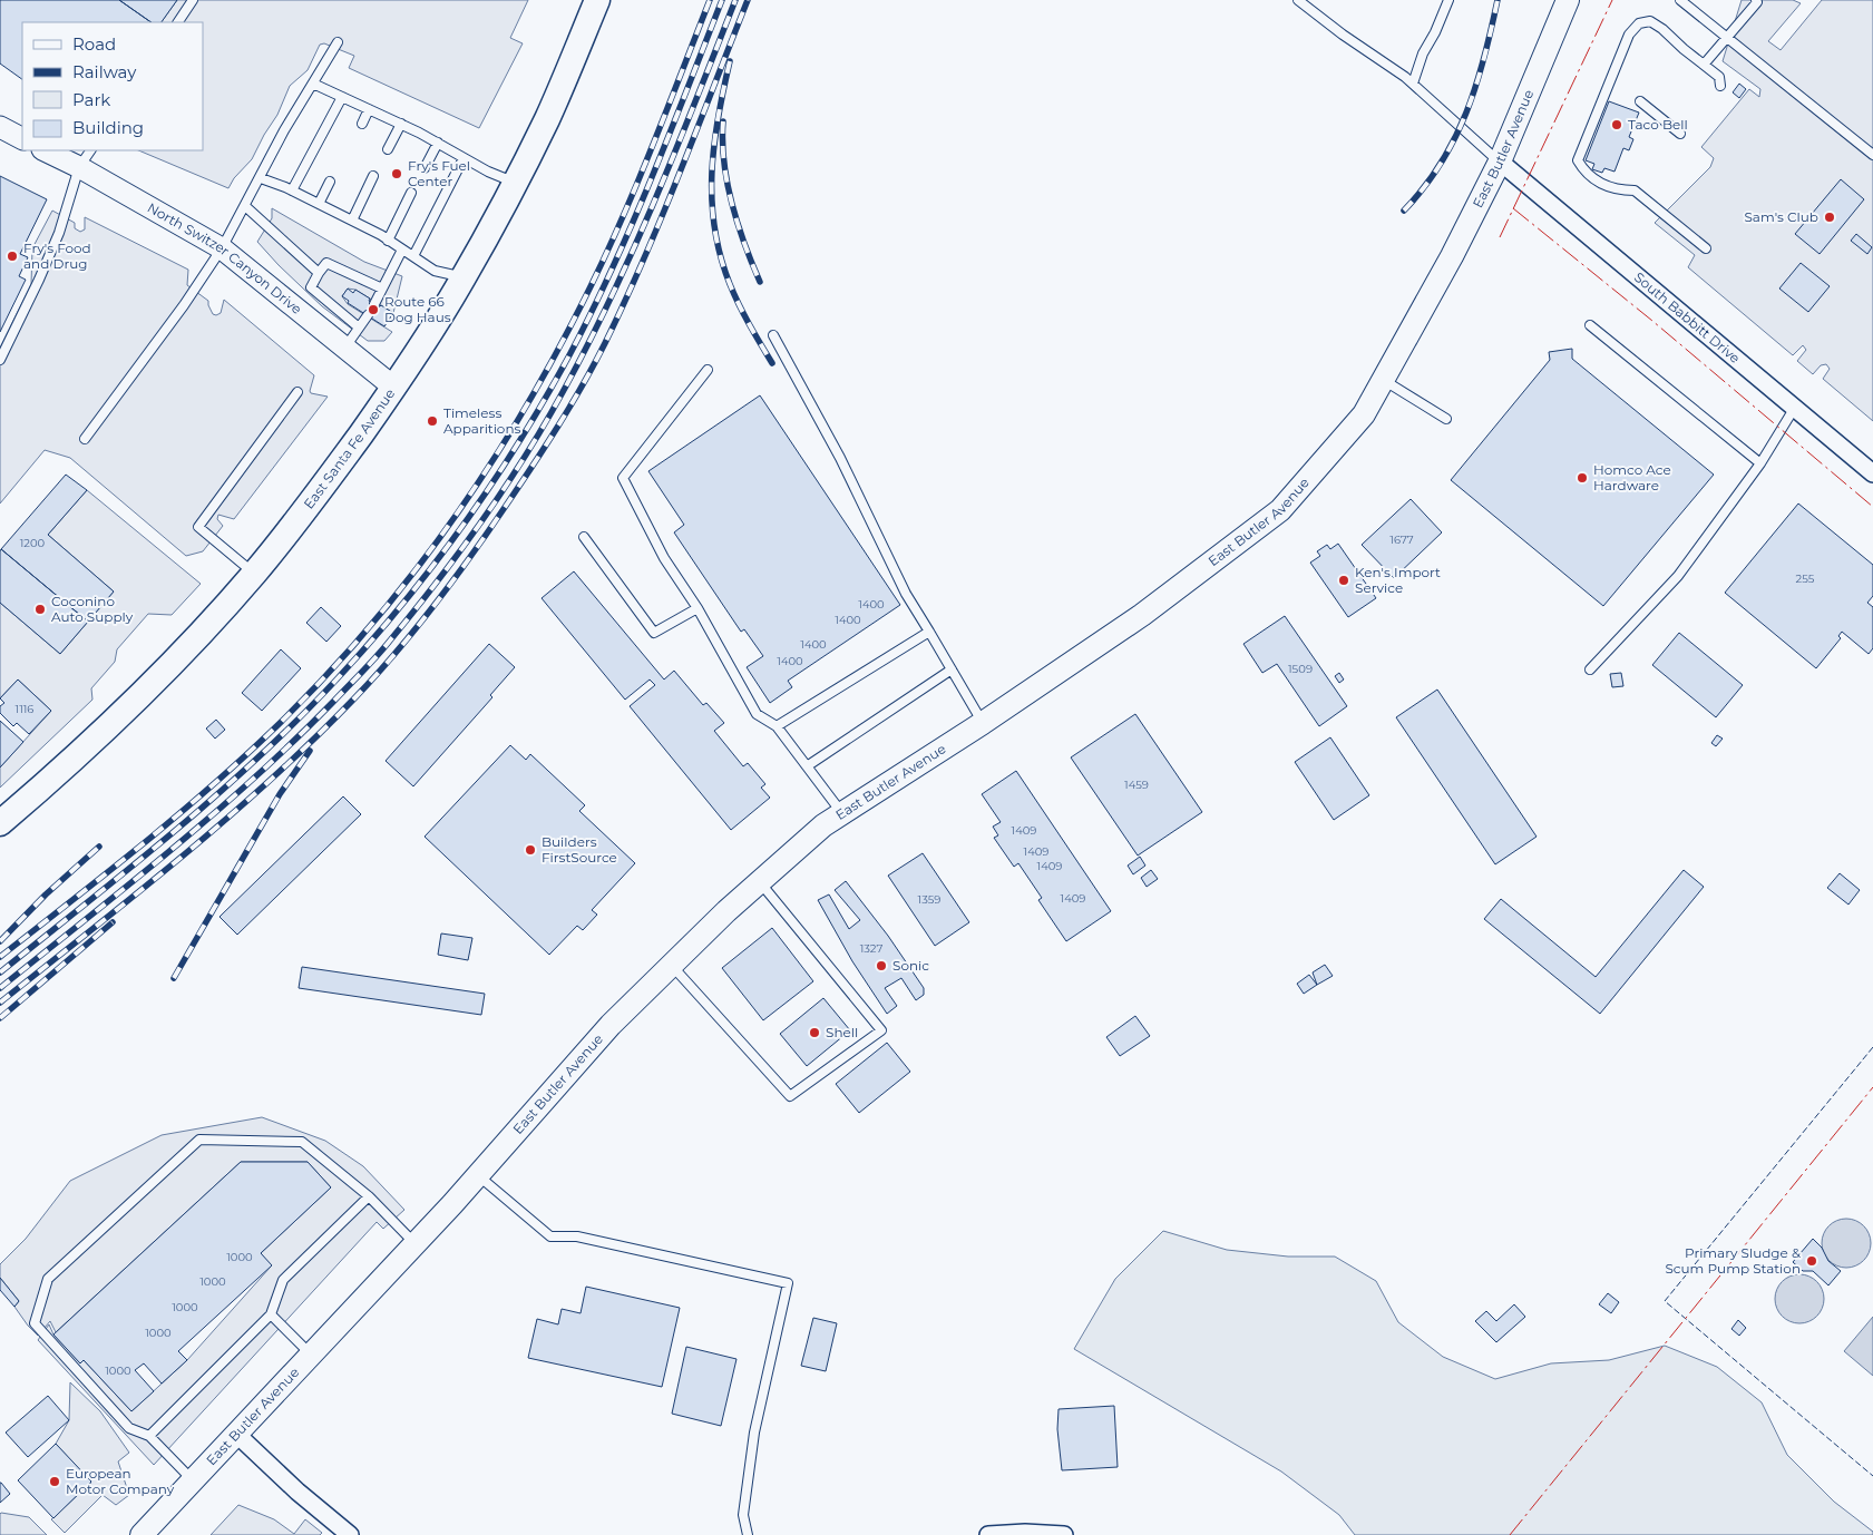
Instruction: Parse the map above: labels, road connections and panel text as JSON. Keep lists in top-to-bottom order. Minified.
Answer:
{"streets":{"main road":["East Butler Avenue","East Santa Fe Avenue"],"street":["North Switzer Canyon Drive","South Babbitt Drive"]},"crossings":[["East Butler Avenue","South Babbitt Drive"],["North Switzer Canyon Drive","East Santa Fe Avenue"]],"places":["Taco Bell","Fry's Fuel Center","Sam's Club","Fry's Food and Drug","Route 66 Dog Haus","Timeless Apparitions","Homco Ace Hardware","Ken's Import Service","Coconino Auto Supply","Builders FirstSource","Sonic","Shell","Primary Sludge & Scum Pump Station","European Motor Company"],"house_numbers":["1677","1200","255","1400","1400","1400","1400","1509","1116","1459","1409","1409","1409","1409","1359","1327","1000","1000","1000","1000","1000"],"legend":["Road","Railway","Park","Building"]}
